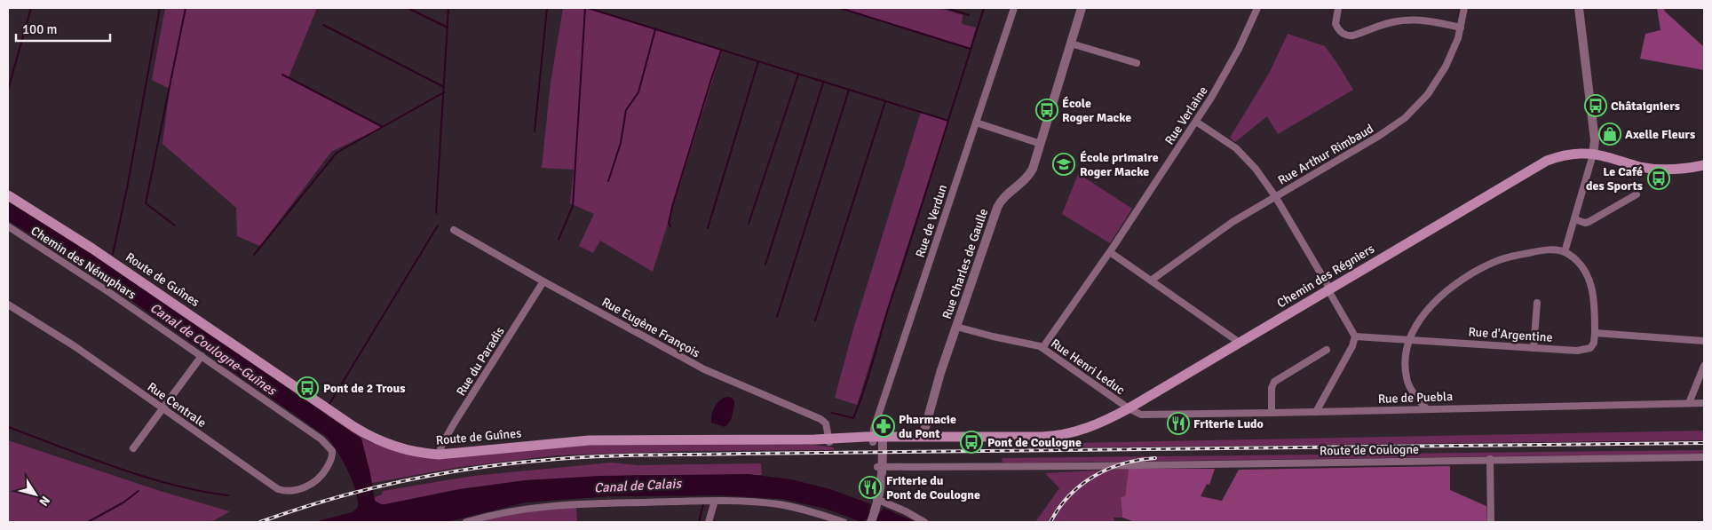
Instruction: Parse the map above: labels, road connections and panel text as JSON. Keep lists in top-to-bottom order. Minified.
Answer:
{"streets":{"main road":["Chemin des Régniers","Route de Guînes"],"street":["Rue Verlaine","Rue Arthur Rimbaud","Rue de Verdun","Chemin des Nénuphars","Rue Charles de Gaulle","Rue Eugène François","Rue d'Argentine","Rue du Paradis","Rue Henri Leduc","Rue de Puebla","Rue Centrale","Route de Coulogne"]},"crossings":[["Rue Verlaine","Rue Henri Leduc"],["Rue de Verdun","Chemin des Régniers"],["Rue de Verdun","Route de Guînes"],["Chemin des Nénuphars","Rue Centrale"],["Rue Charles de Gaulle","Chemin des Régniers"],["Rue Charles de Gaulle","Rue Henri Leduc"],["Chemin des Régniers","Route de Guînes"],["Chemin des Régniers","Rue Henri Leduc"],["Chemin des Régniers","Rue de Puebla"],["Route de Guînes","Rue Eugène François"],["Route de Guînes","Rue du Paradis"],["Rue Eugène François","Rue du Paradis"],["Rue Henri Leduc","Rue de Puebla"]],"water":["Canal de Coulogne-Guînes","Canal de Calais"],"places":{"bus stop":["Châtaigniers","École Roger Macke","Le Café des Sports","Pont de 2 Trous","Pont de Coulogne"],"shop":["Axelle Fleurs"],"school or university":["École primaire Roger Macke"],"restaurant":["Friterie Ludo","Friterie du Pont de Coulogne"],"pharmacy":["Pharmacie du Pont"]},"scale_bar":"100 m","north":"bottom right"}
